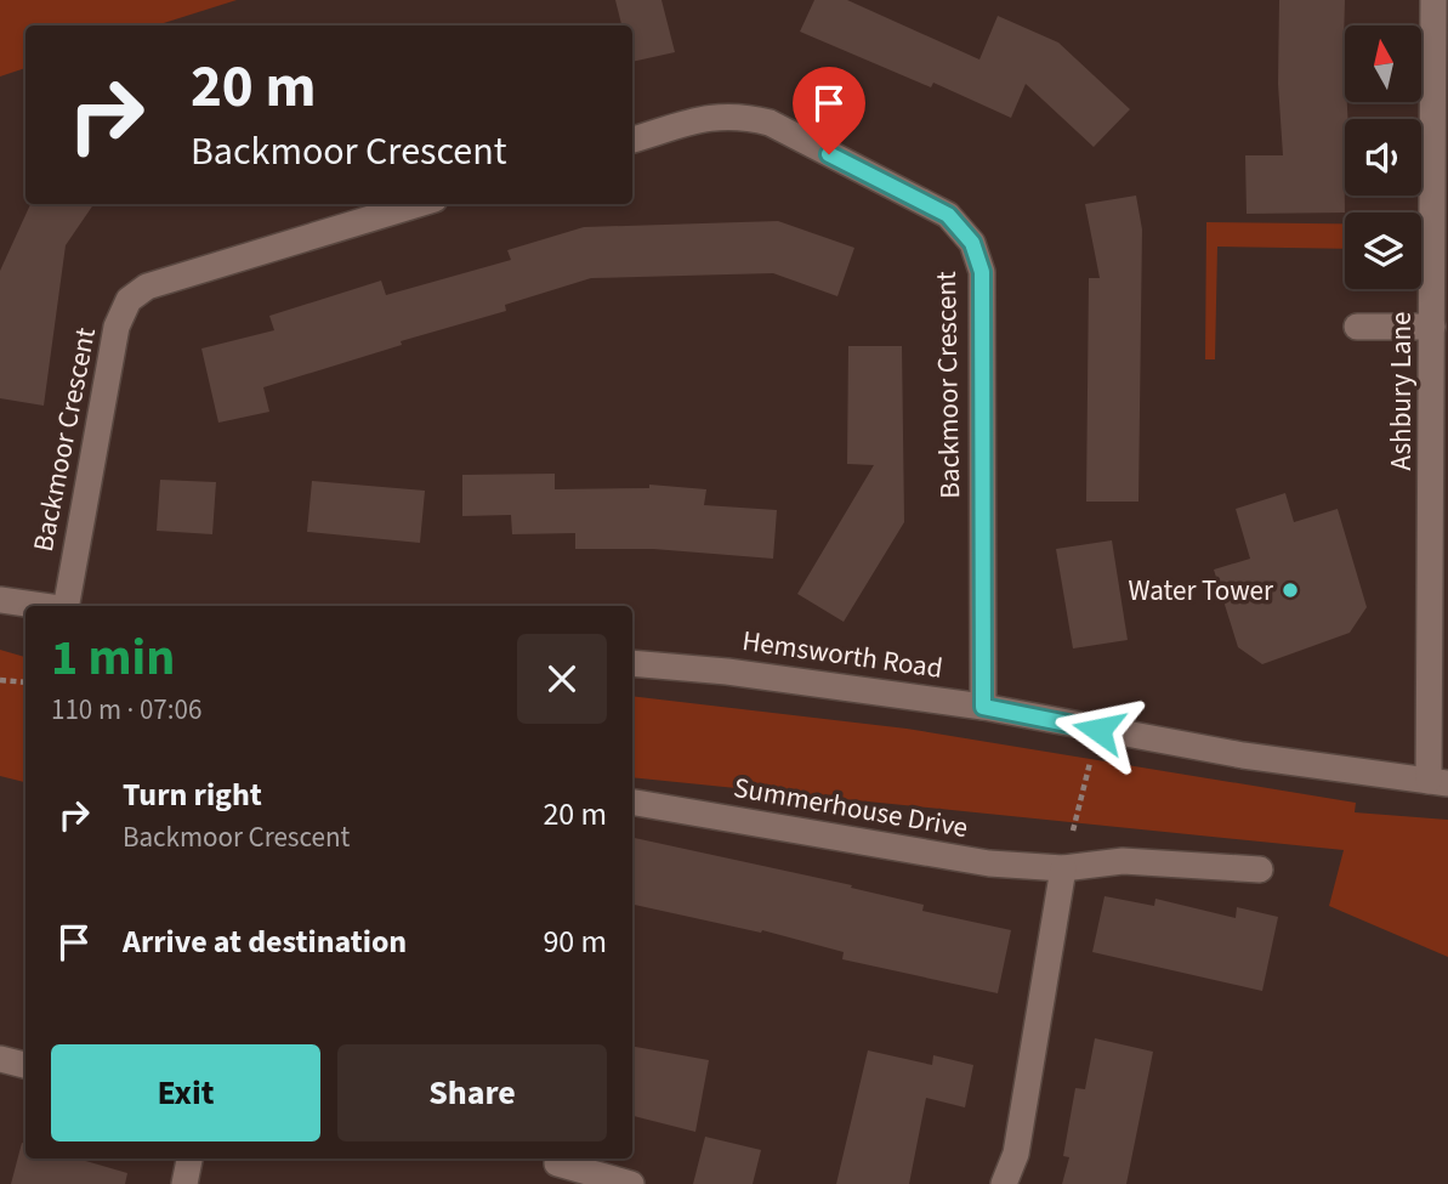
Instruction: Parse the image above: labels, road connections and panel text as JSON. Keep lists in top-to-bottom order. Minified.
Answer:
{"streets":{"street":["Backmoor Crescent","Ashbury Lane","Hemsworth Road","Summerhouse Drive"]},"crossings":[["Backmoor Crescent","Hemsworth Road"],["Ashbury Lane","Hemsworth Road"]],"places":["Water Tower"],"north":"top","page":{"turn":["20 m","Backmoor Crescent"],"heading":["1 min","110 m · 07:06"],"list":[{"name":"Turn right","note":"Backmoor Crescent","value":"20 m"},{"name":"Arrive at destination","value":"90 m"}],"buttons":["Exit","Share"]}}
